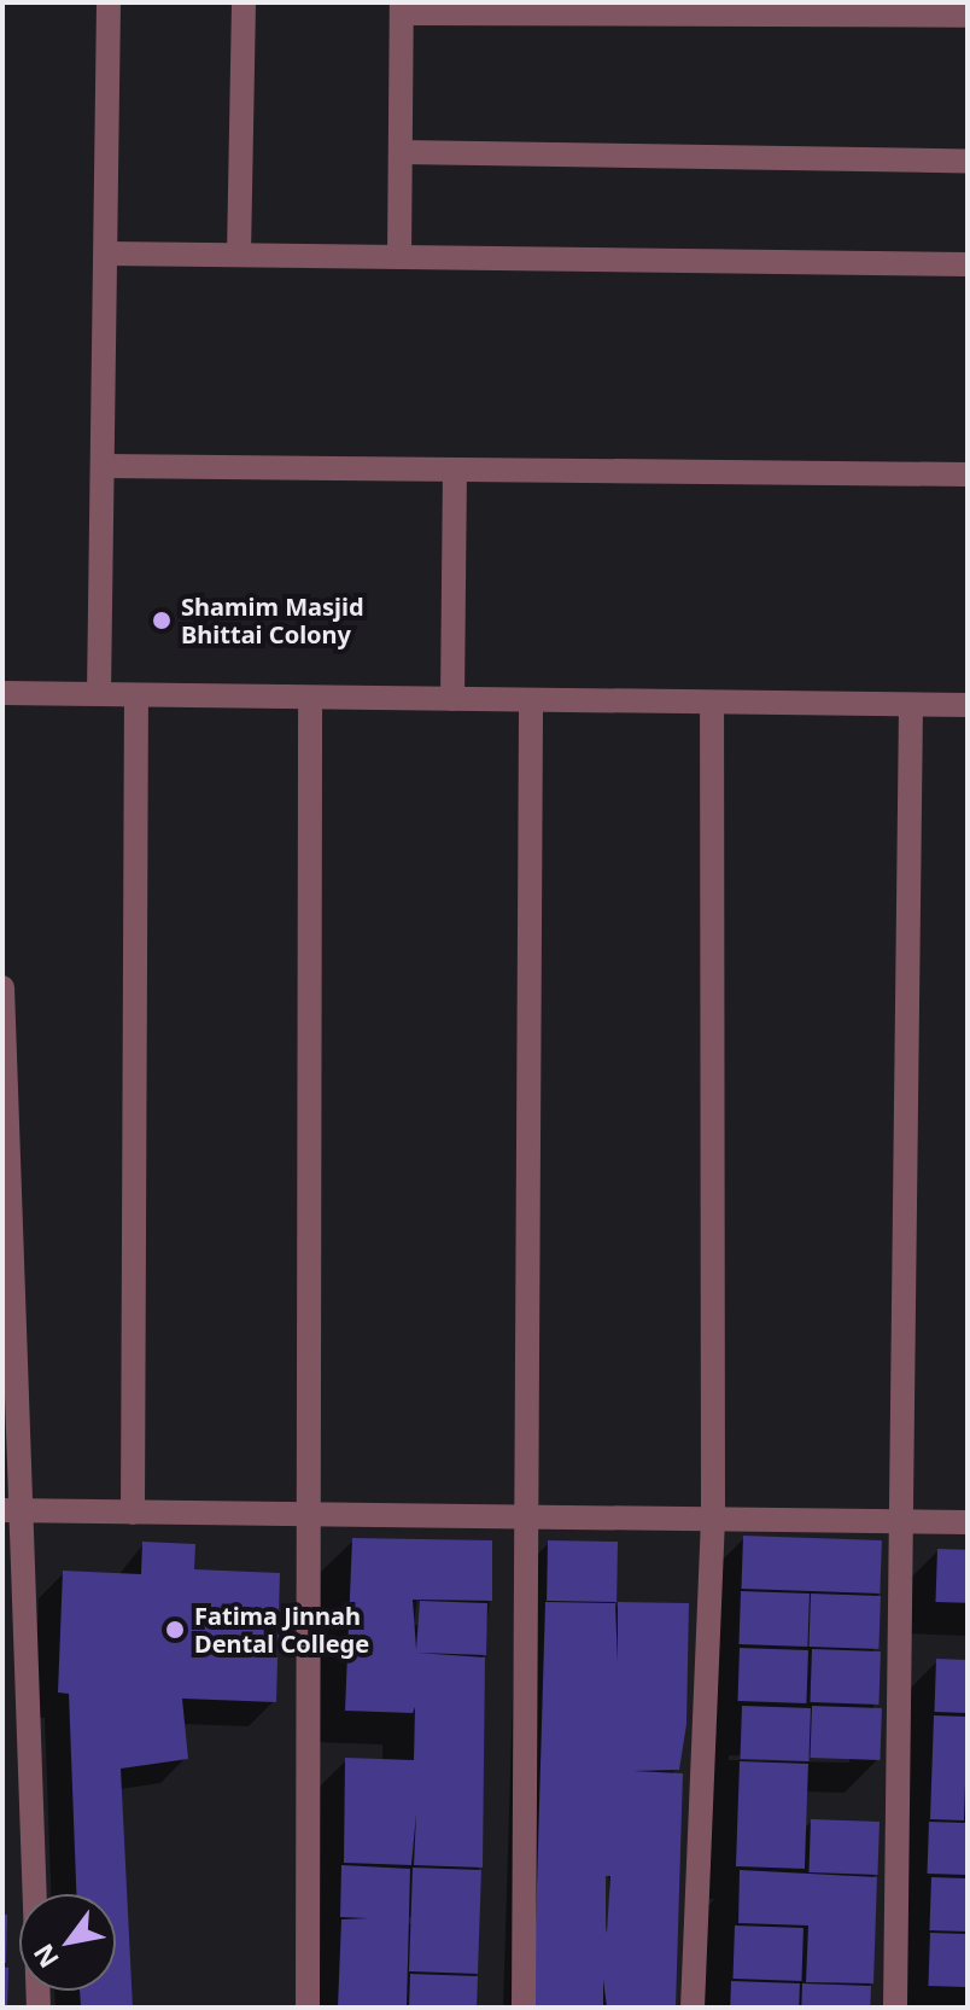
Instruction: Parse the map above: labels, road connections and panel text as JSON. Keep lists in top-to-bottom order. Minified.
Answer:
{"places":["Shamim Masjid Bhittai Colony","Fatima Jinnah Dental College"],"north":"bottom left"}
